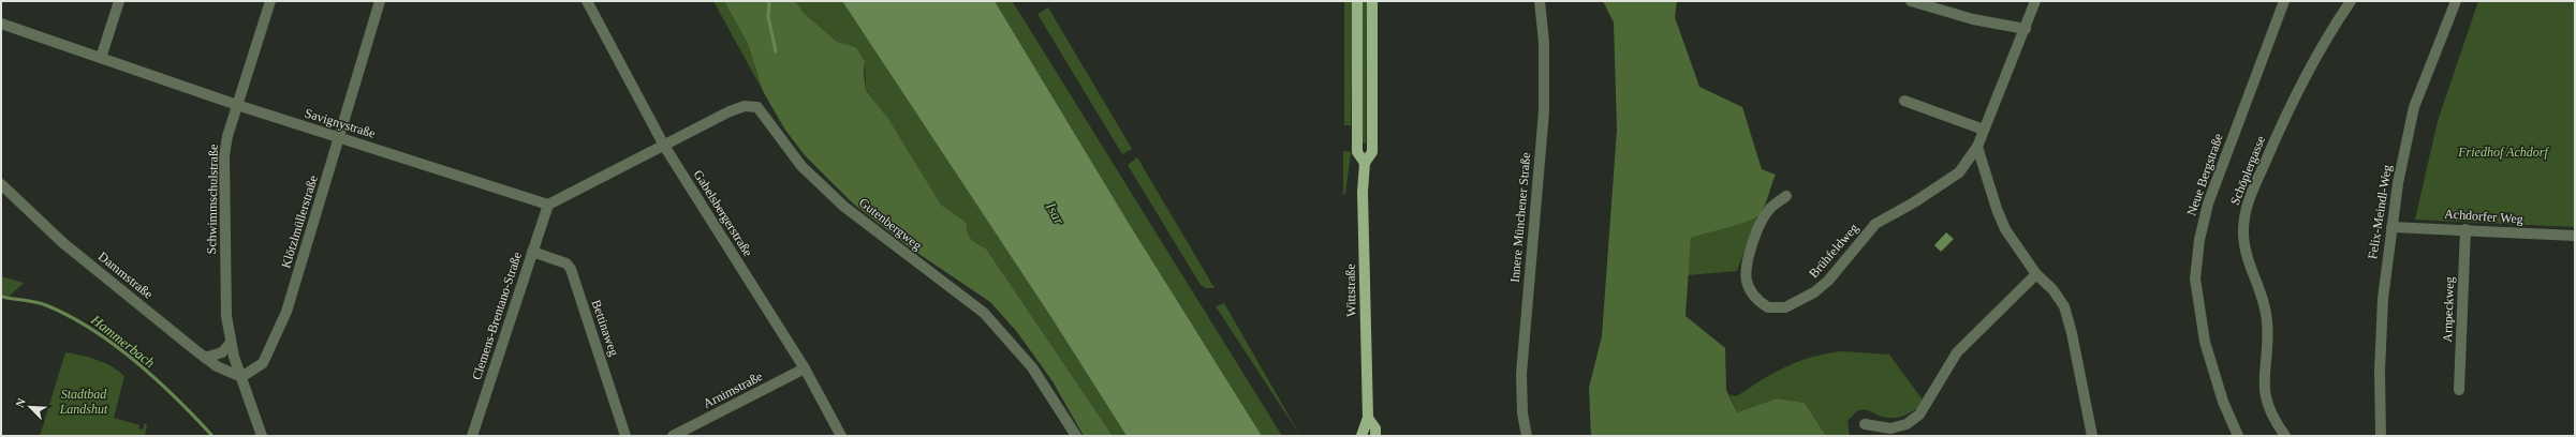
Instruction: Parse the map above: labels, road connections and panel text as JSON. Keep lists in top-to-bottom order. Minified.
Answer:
{"streets":{"main road":["Wittstraße"],"street":["Savignystraße","Schöplergasse","Neue Bergstraße","Schwimmschulstraße","Felix-Meindl-Weg","Gabelsbergerstraße","Achdorfer Weg","Innere Münchener Straße","Klötzlmüllerstraße","Gutenbergweg","Brühfeldweg","Dammstraße","Arnpeckweg","Clemens-Brentano-Straße","Bettinaweg","Arnimstraße"]},"crossings":[["Savignystraße","Schwimmschulstraße"],["Savignystraße","Klötzlmüllerstraße"],["Savignystraße","Clemens-Brentano-Straße"],["Schwimmschulstraße","Klötzlmüllerstraße"],["Schwimmschulstraße","Dammstraße"],["Felix-Meindl-Weg","Achdorfer Weg"],["Gabelsbergerstraße","Gutenbergweg"],["Gabelsbergerstraße","Arnimstraße"],["Achdorfer Weg","Arnpeckweg"],["Klötzlmüllerstraße","Dammstraße"],["Clemens-Brentano-Straße","Bettinaweg"]],"water":["Isar","Hammerbach"],"parks":["Friedhof Achdorf","Stadtbad Landshut"],"north":"top left"}
